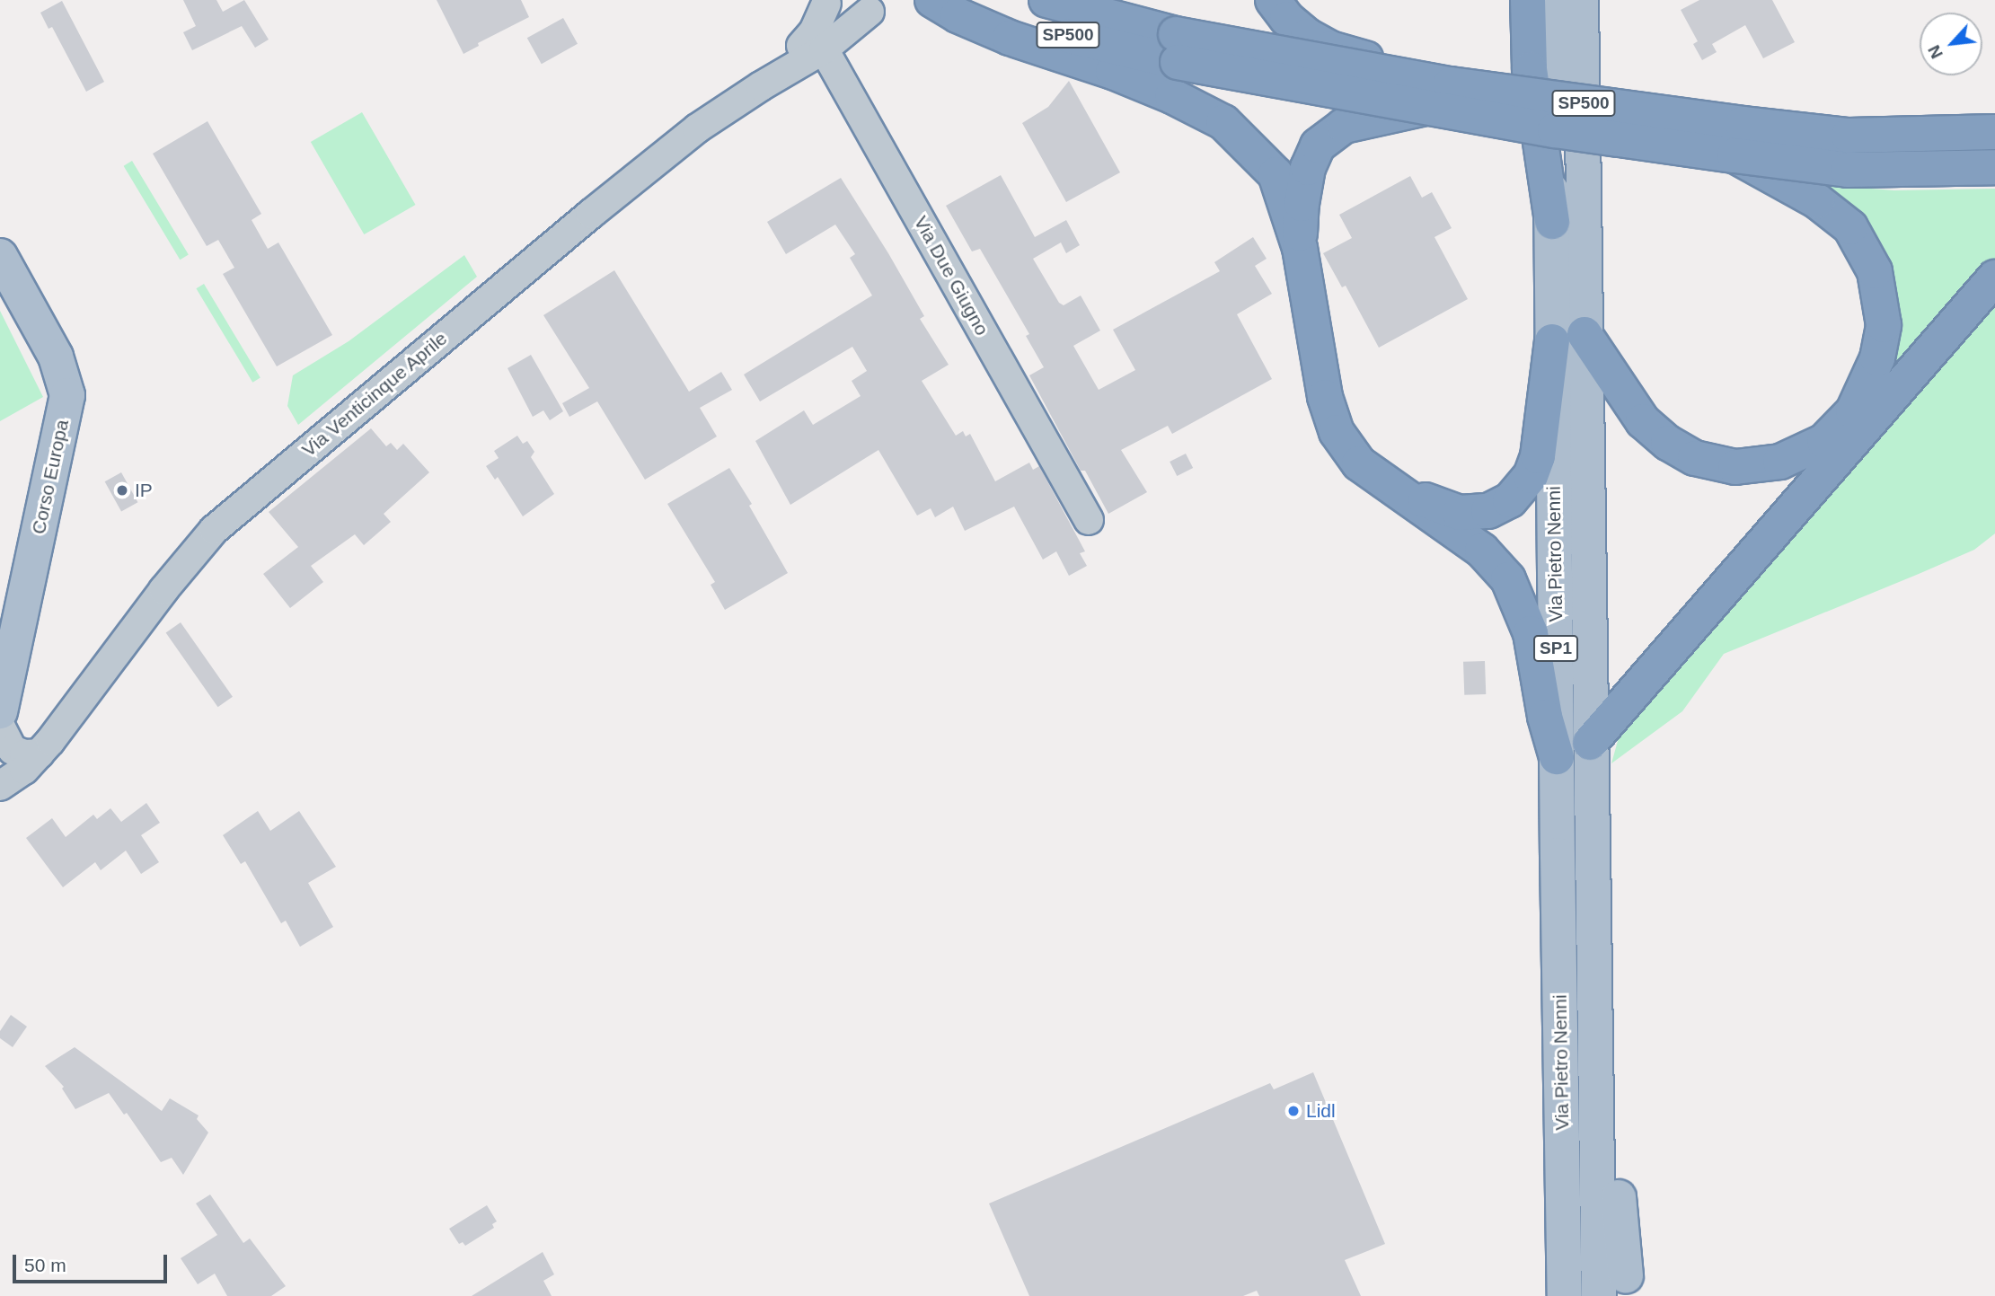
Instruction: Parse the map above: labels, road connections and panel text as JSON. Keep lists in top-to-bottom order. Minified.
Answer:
{"streets":{"highway":["SP500"],"main road":["Corso Europa","Via Pietro Nenni","SP1"],"street":["Via Due Giugno","Via Venticinque Aprile"]},"crossings":[["Via Due Giugno","Via Venticinque Aprile"]],"places":["IP","Lidl"],"scale_bar":"50 m","north":"bottom left"}
